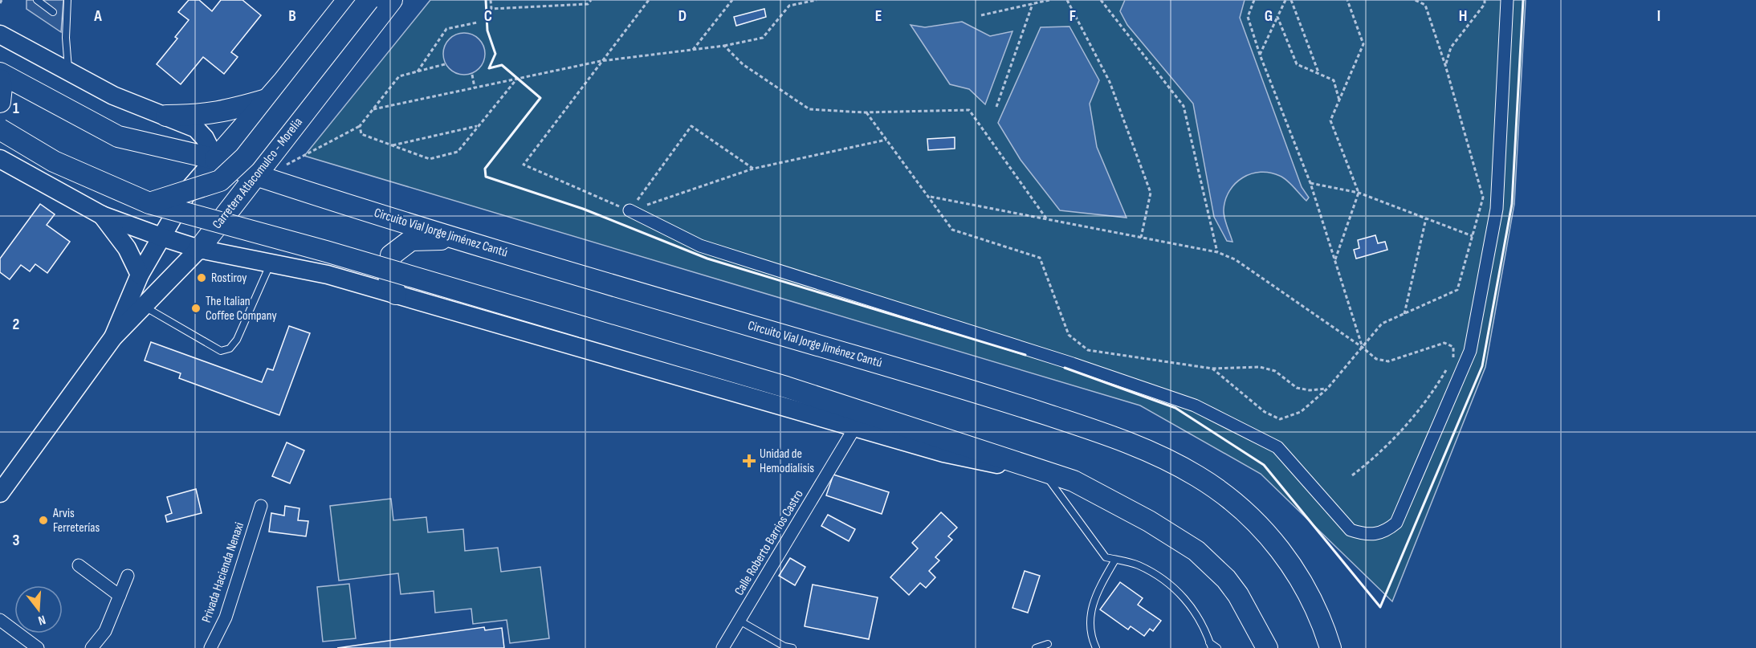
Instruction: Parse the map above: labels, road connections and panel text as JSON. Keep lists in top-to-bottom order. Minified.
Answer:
{"streets":{"main road":["Carretera Atlacomulco - Morelia","Circuito Vial Jorge Jiménez Cantú"],"street":["Calle Roberto Barrios Castro","Privada Hacienda Nenaxi"]},"crossings":[["Carretera Atlacomulco - Morelia","Circuito Vial Jorge Jiménez Cantú"]],"places":{"other":["Rostiroy","The Italian Coffee Company","Arvis Ferreterías"],"health":["Unidad de Hemodialisis"]},"north":"bottom","grid":{"columns":["A","B","C","D","E","F","G","H","I"],"rows":["1","2","3"]}}
